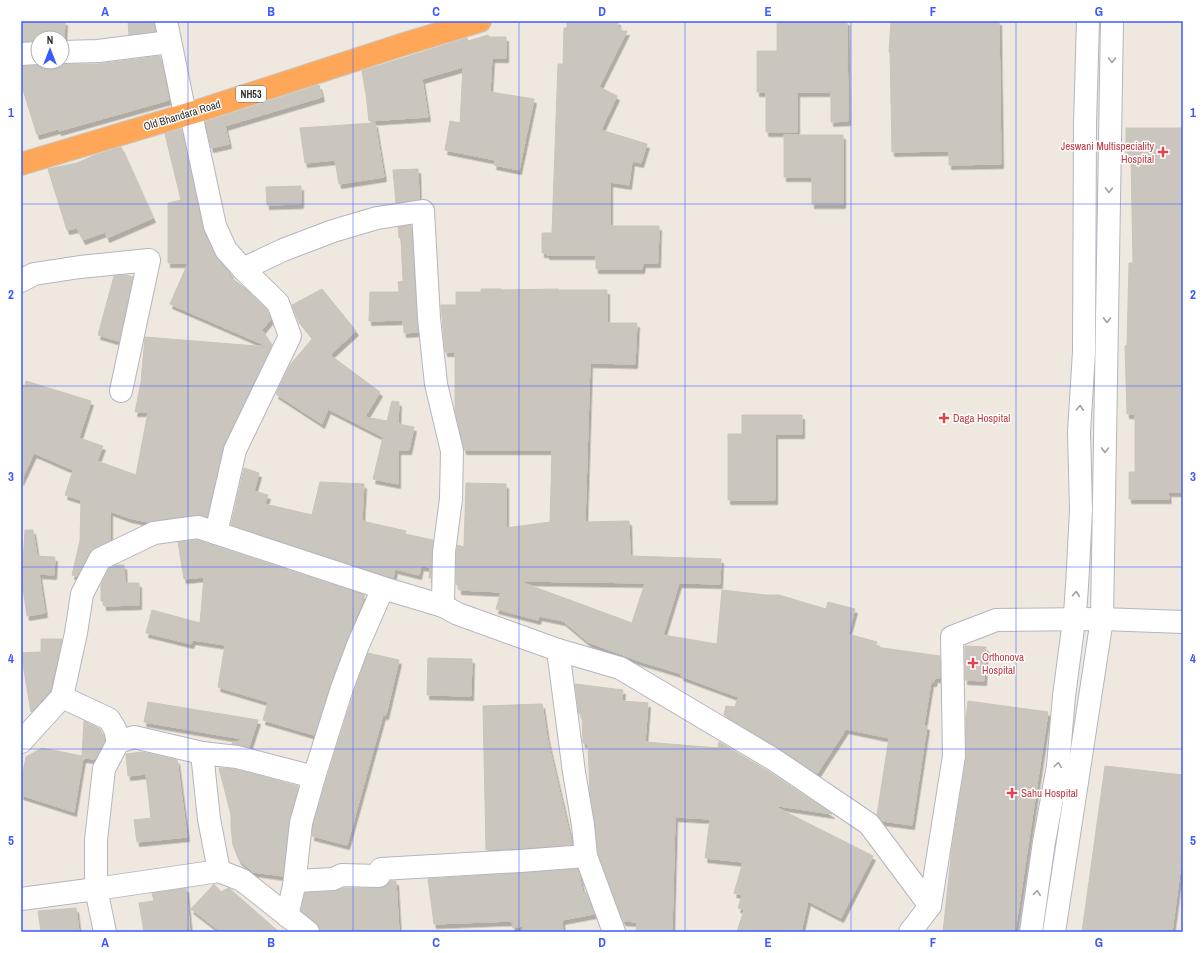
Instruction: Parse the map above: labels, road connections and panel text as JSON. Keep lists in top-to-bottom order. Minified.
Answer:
{"streets":{"highway":["NH53","Old Bhandara Road"]},"places":{"health":["Jeswani Multispeciality Hospital","Daga Hospital","Orthonova Hospital","Sahu Hospital"]},"north":"top","grid":{"columns":["A","B","C","D","E","F","G"],"rows":["1","2","3","4","5"]}}
